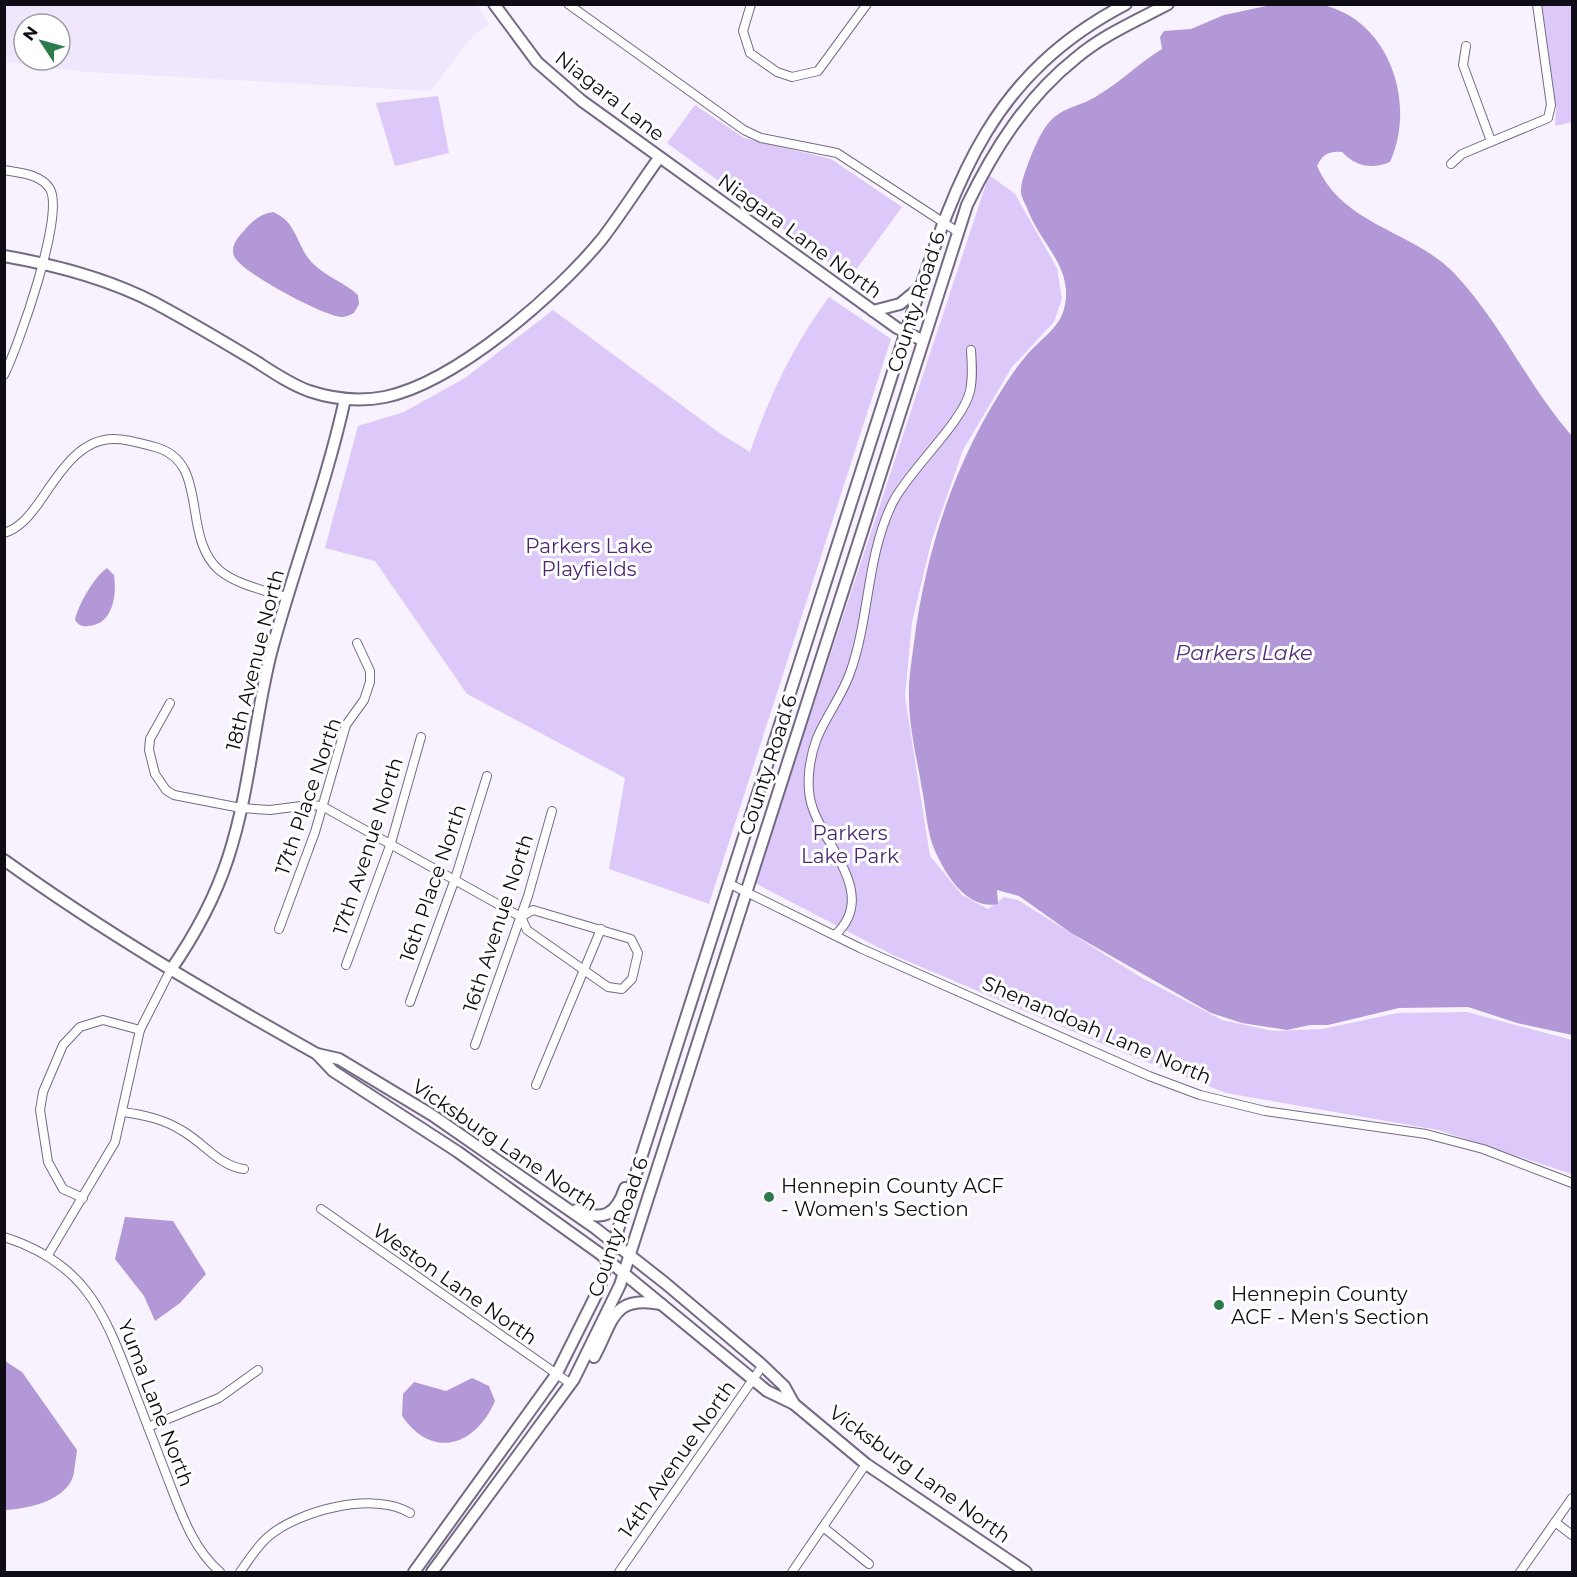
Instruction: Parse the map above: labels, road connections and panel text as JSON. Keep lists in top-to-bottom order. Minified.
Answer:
{"streets":{"main road":["Niagara Lane","Niagara Lane North","County Road 6","18th Avenue North","Vicksburg Lane North"],"street":["17th Place North","17th Avenue North","16th Place North","16th Avenue North","Shenandoah Lane North","Weston Lane North","Yuma Lane North","14th Avenue North"]},"crossings":[["Niagara Lane","Niagara Lane North"],["Niagara Lane North","County Road 6"],["County Road 6","Shenandoah Lane North"],["County Road 6","Vicksburg Lane North"],["County Road 6","Weston Lane North"],["18th Avenue North","Vicksburg Lane North"],["18th Avenue North","Yuma Lane North"],["Vicksburg Lane North","14th Avenue North"]],"water":["Parkers Lake"],"parks":["Parkers Lake Playfields","Parkers Lake Park"],"places":["Hennepin County ACF - Women's Section","Hennepin County ACF - Men's Section"],"north":"top left"}
